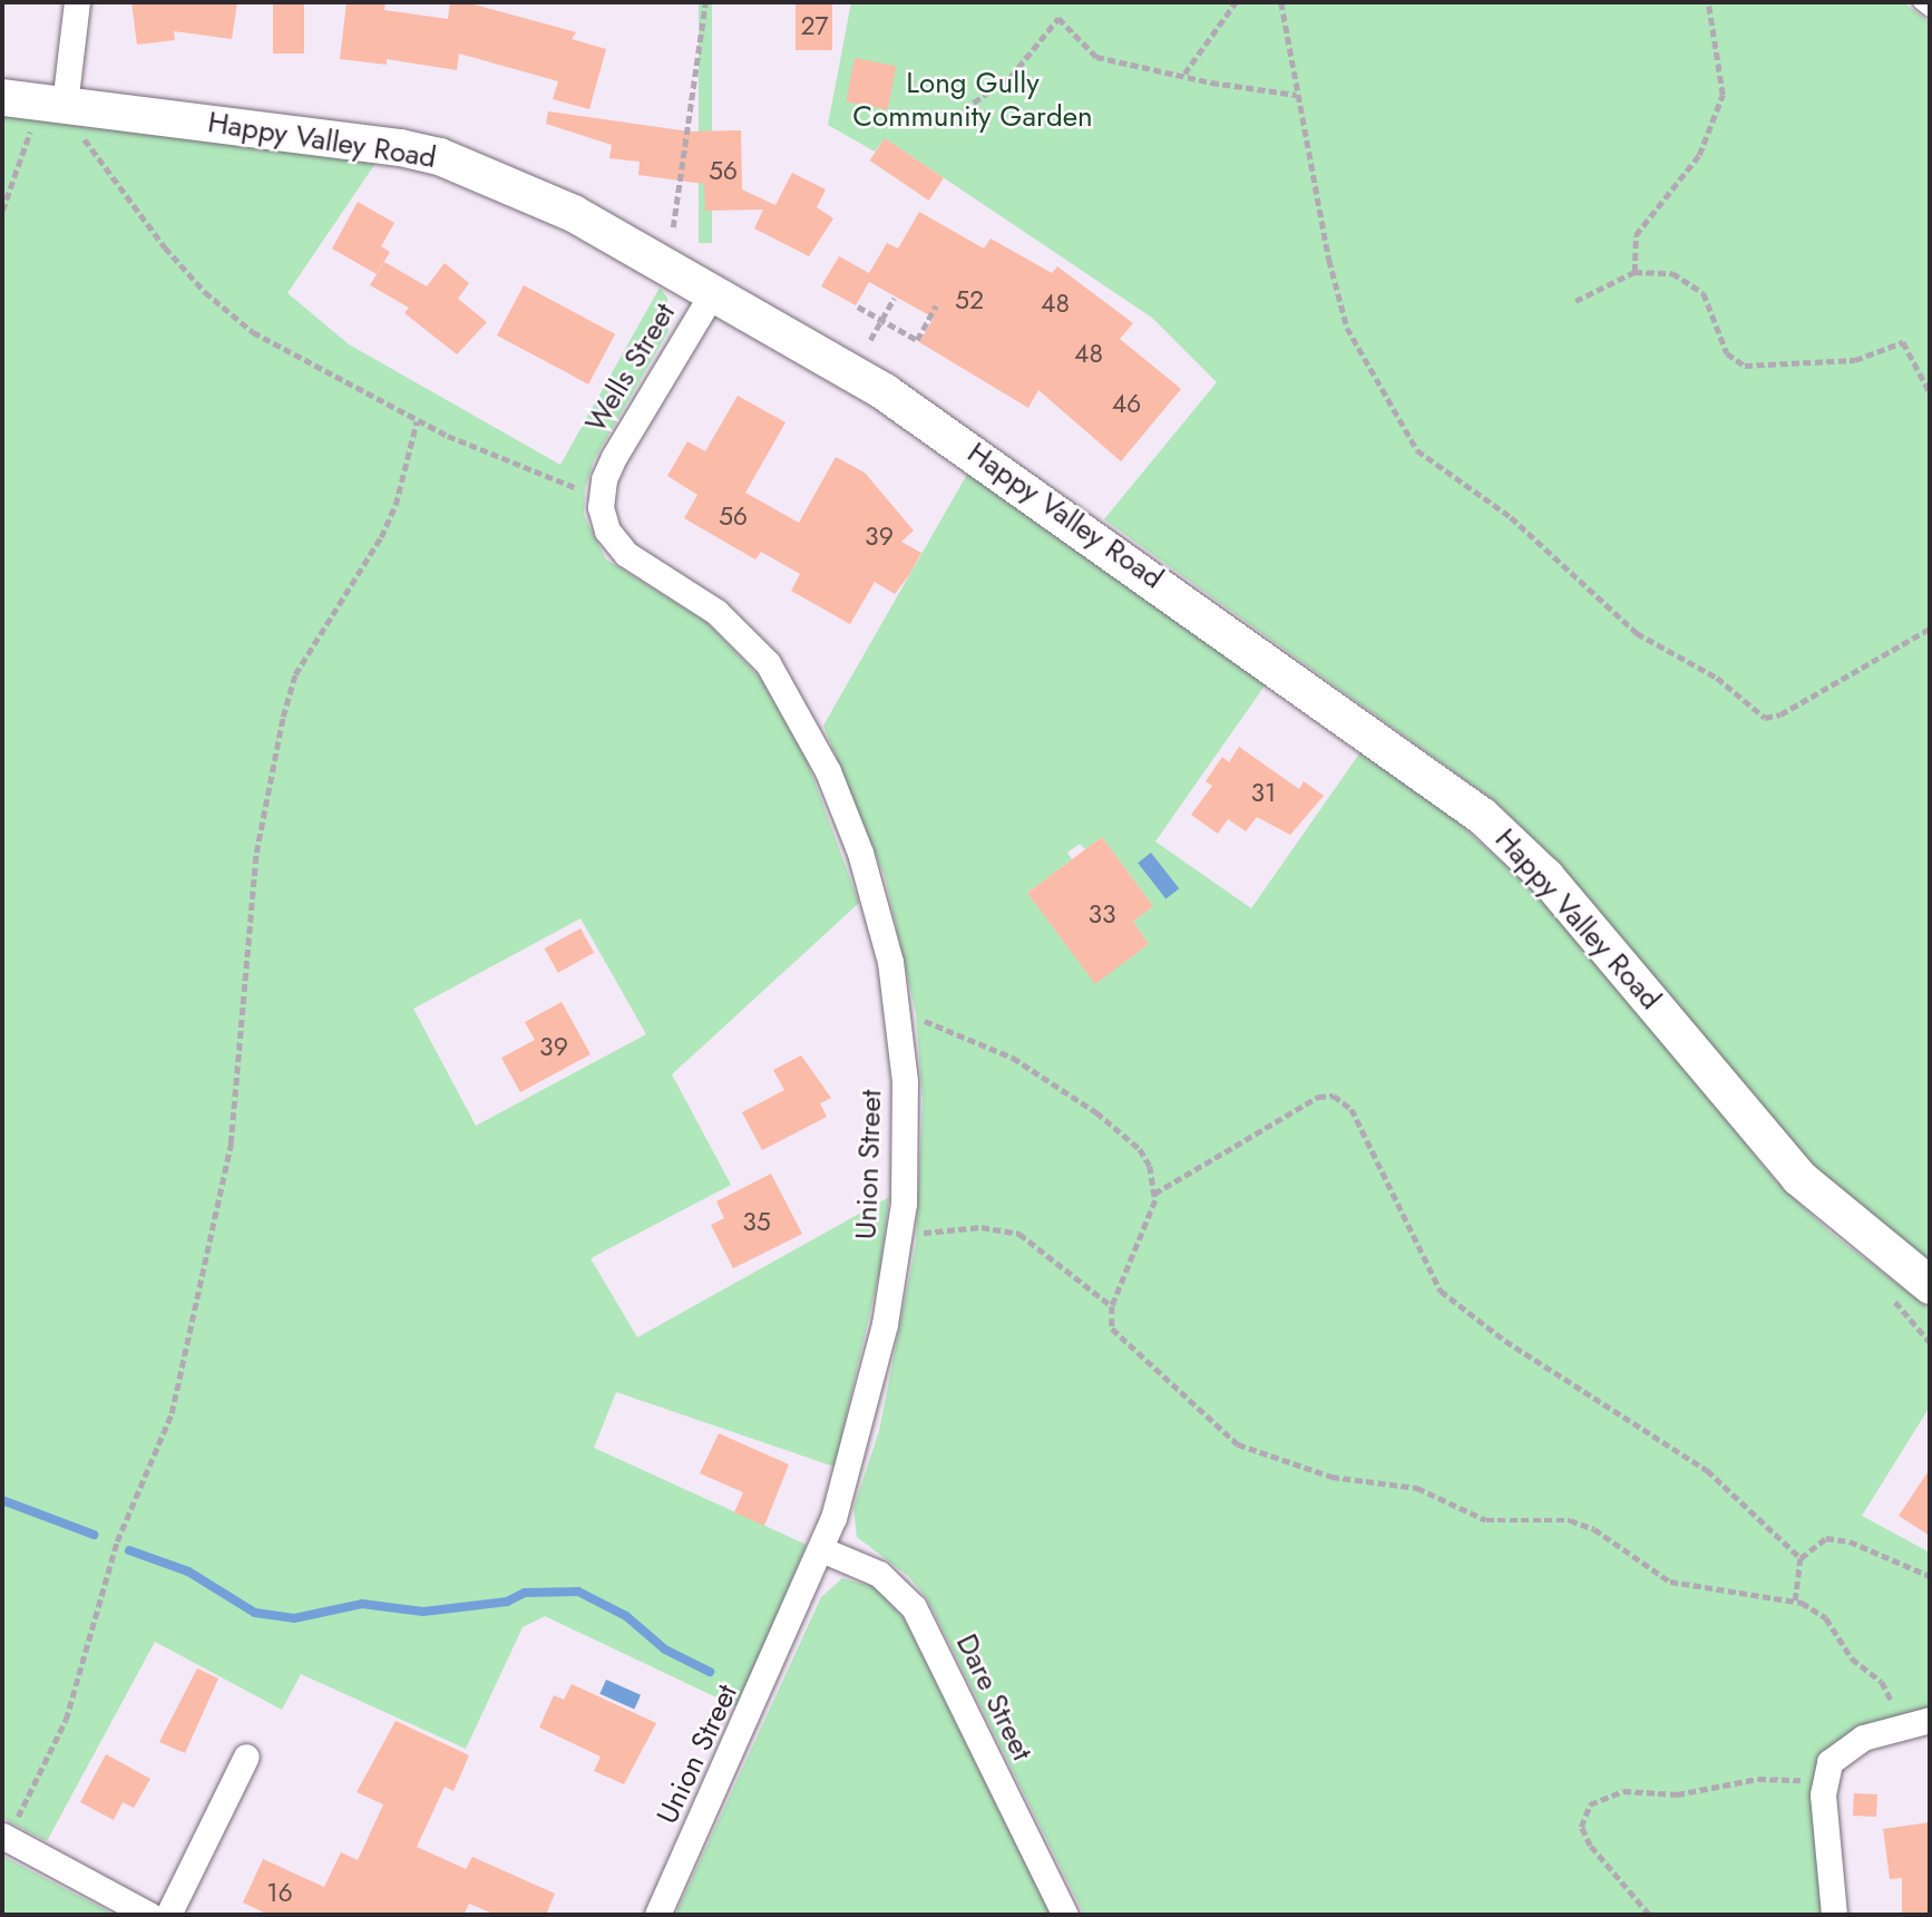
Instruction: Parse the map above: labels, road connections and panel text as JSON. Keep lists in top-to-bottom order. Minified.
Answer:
{"streets":{"street":["Happy Valley Road","Wells Street","Union Street","Dare Street"]},"crossings":[["Happy Valley Road","Wells Street"],["Wells Street","Union Street"],["Union Street","Dare Street"]],"parks":["Long Gully Community Garden"],"house_numbers":["27","56","52","48","48","46","56","39","31","33","39","35","16"]}
